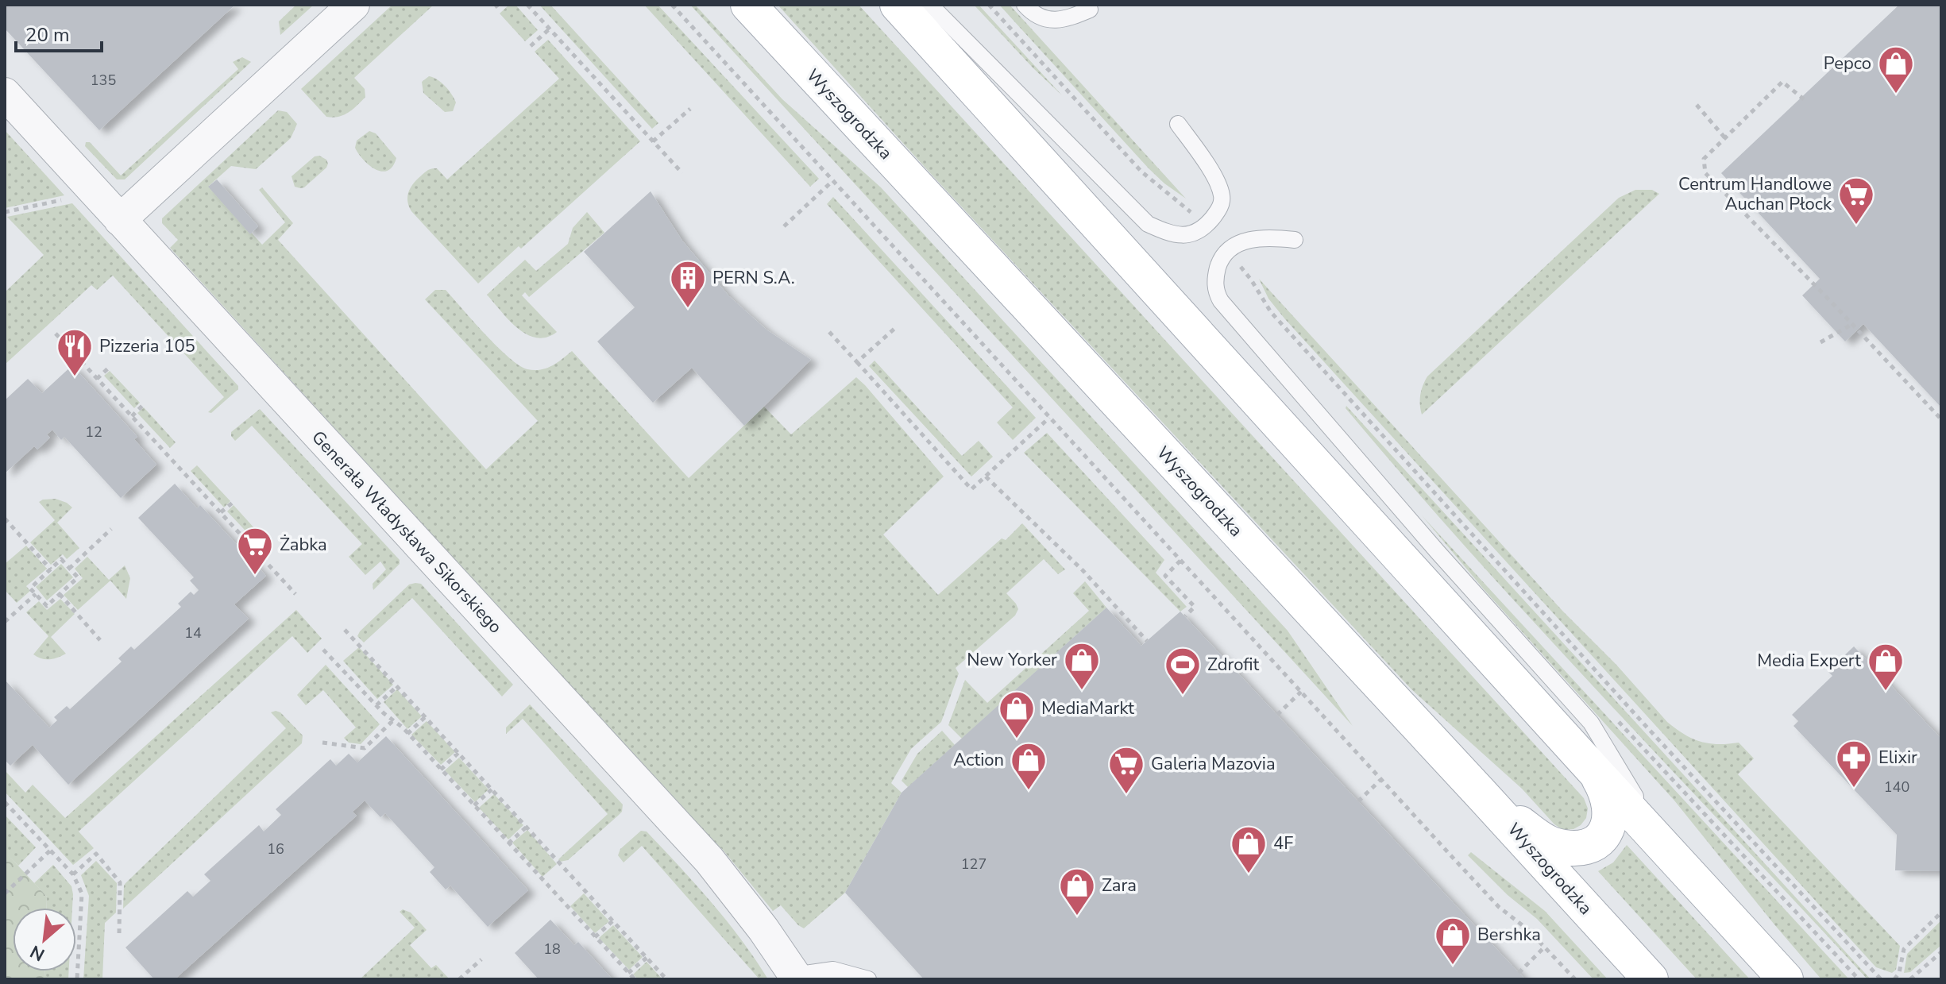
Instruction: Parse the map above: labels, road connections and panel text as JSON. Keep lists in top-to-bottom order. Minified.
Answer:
{"streets":{"main road":["Wyszogrodzka"],"street":["Generała Władysława Sikorskiego"]},"places":{"shop":["Pepco","New Yorker","Media Expert","MediaMarkt","Action","4F","Zara","Bershka"],"supermarket":["Centrum Handlowe Auchan Płock","Żabka","Galeria Mazovia"],"building":["PERN S.A."],"restaurant":["Pizzeria 105"],"sports":["Zdrofit"],"pharmacy":["Elixir"]},"house_numbers":["135","12","14","140","16","127","18"],"scale_bar":"20 m","north":"bottom left"}
